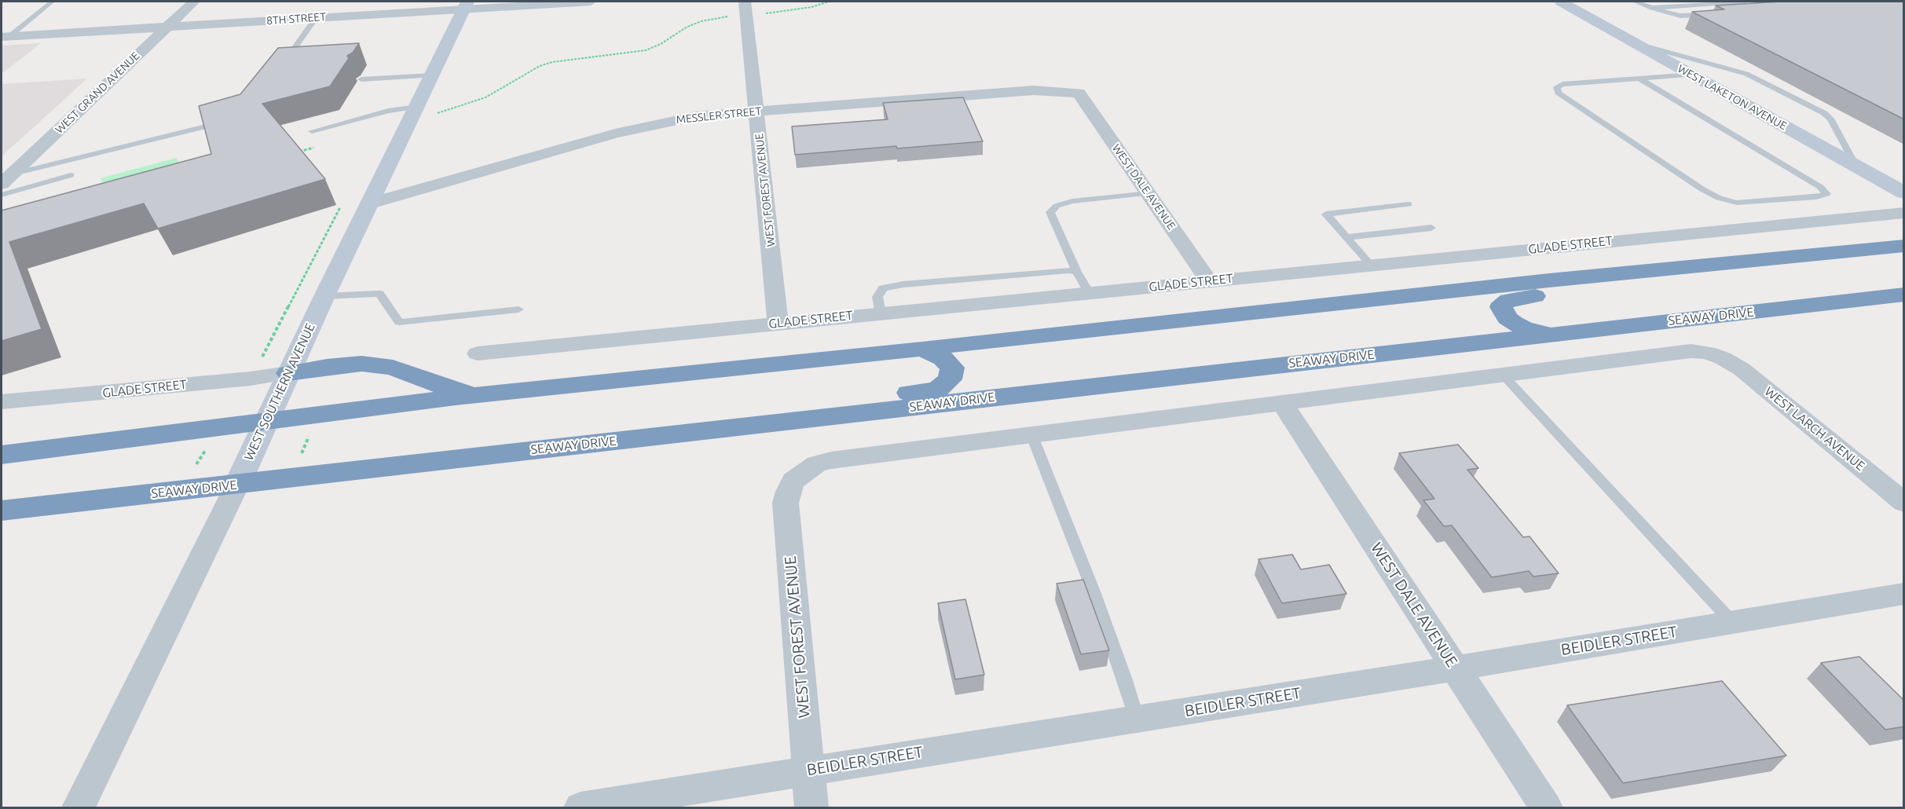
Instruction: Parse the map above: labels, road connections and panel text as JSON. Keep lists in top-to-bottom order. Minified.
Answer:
{"streets":{"highway":["SEAWAY DRIVE"],"street":["8TH STREET","WEST GRAND AVENUE","WEST LAKETON AVENUE","MESSLER STREET","WEST DALE AVENUE","WEST FOREST AVENUE","GLADE STREET","WEST SOUTHERN AVENUE","WEST LARCH AVENUE","BEIDLER STREET"]},"crossings":[["8TH STREET","WEST GRAND AVENUE"],["8TH STREET","WEST SOUTHERN AVENUE"],["MESSLER STREET","WEST DALE AVENUE"],["MESSLER STREET","WEST FOREST AVENUE"],["MESSLER STREET","WEST SOUTHERN AVENUE"],["WEST DALE AVENUE","GLADE STREET"],["WEST DALE AVENUE","BEIDLER STREET"],["WEST FOREST AVENUE","GLADE STREET"],["WEST FOREST AVENUE","BEIDLER STREET"],["GLADE STREET","WEST SOUTHERN AVENUE"],["SEAWAY DRIVE","WEST SOUTHERN AVENUE"]]}
